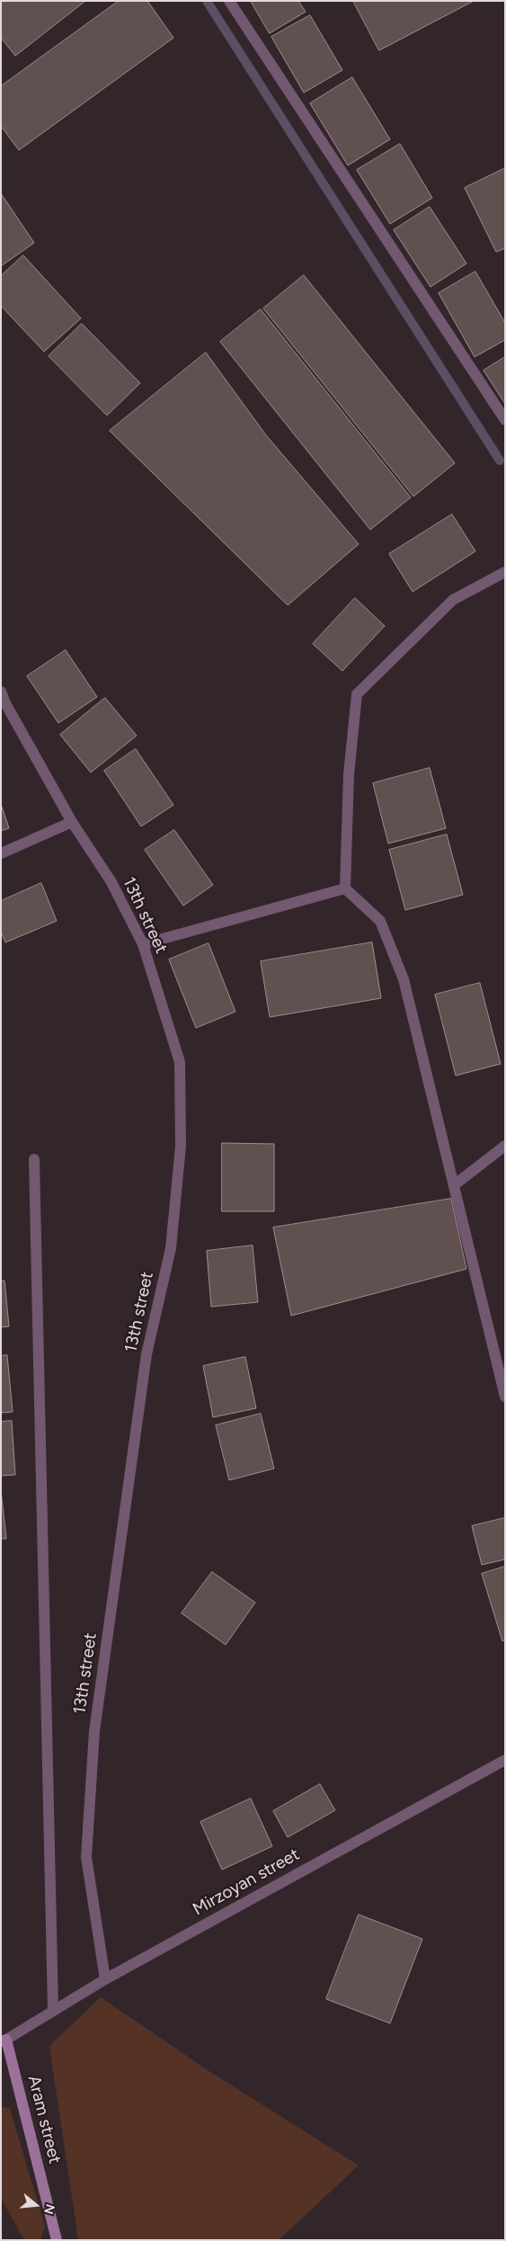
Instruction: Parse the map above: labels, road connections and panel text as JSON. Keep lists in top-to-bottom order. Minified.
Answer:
{"streets":{"main road":["Aram street"],"street":["13th street","Mirzoyan street"]},"crossings":[["13th street","Mirzoyan street"],["Mirzoyan street","Aram street"]],"north":"right"}
